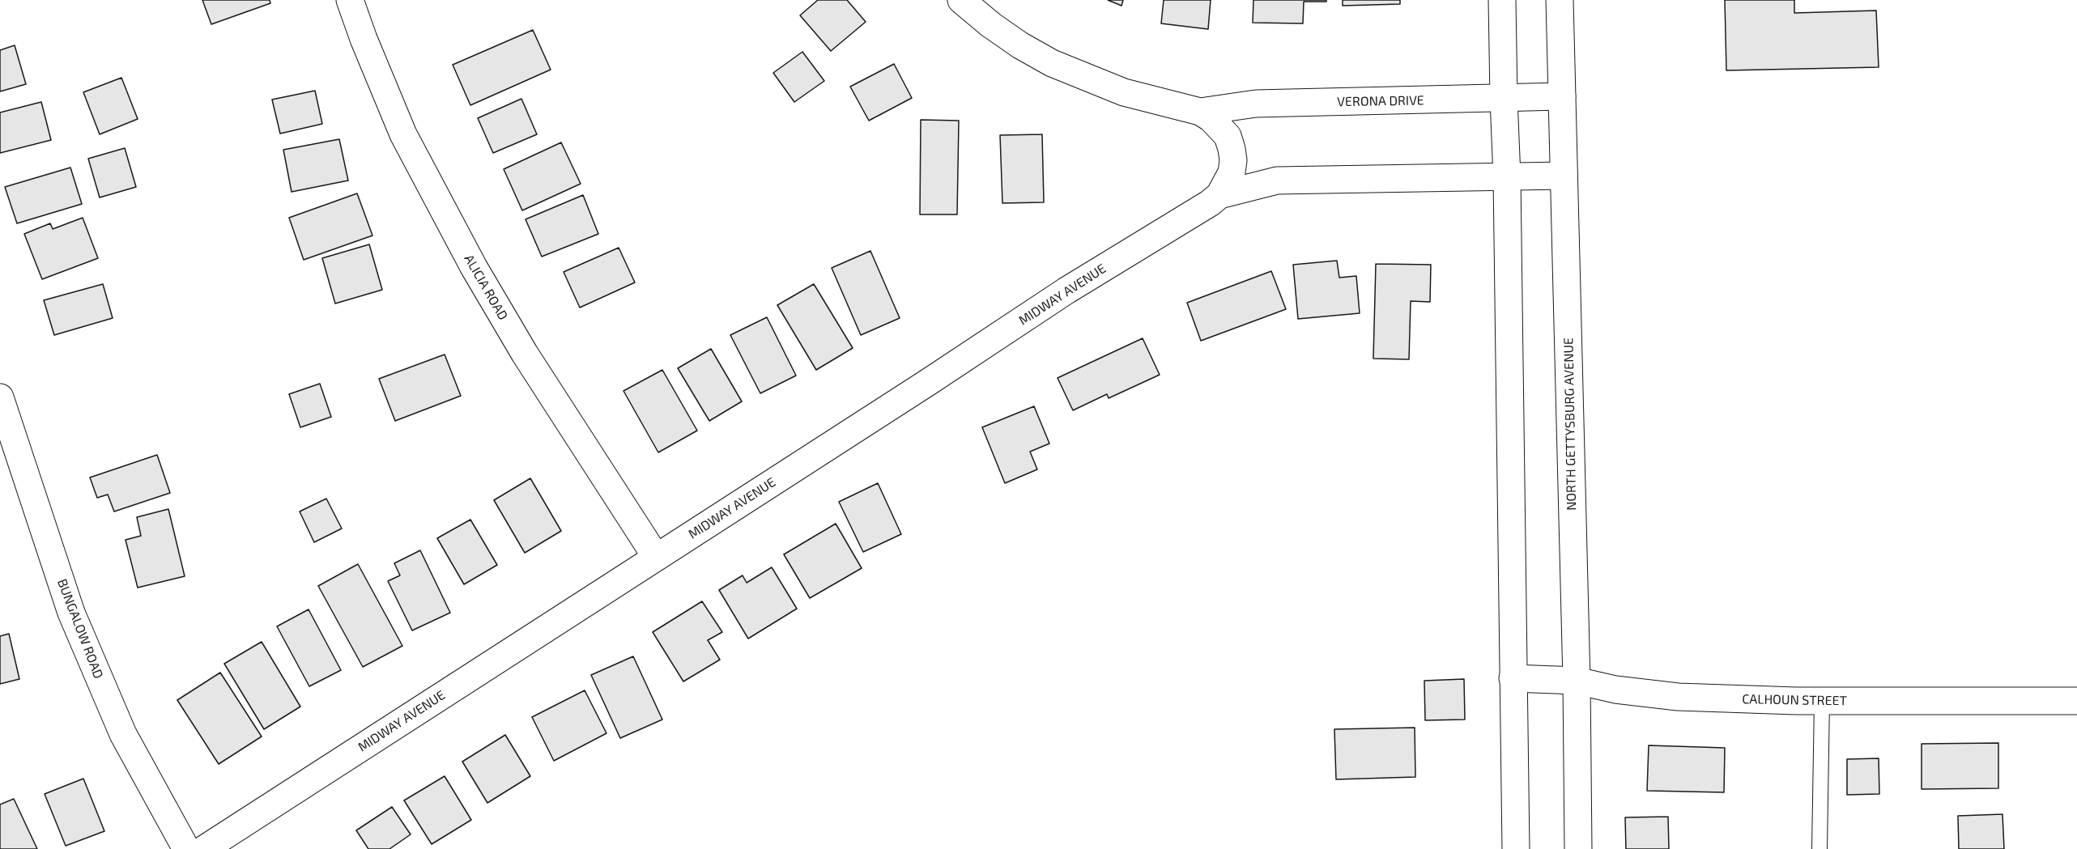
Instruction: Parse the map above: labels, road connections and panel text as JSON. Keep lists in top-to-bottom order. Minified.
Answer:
{"streets":{"street":["VERONA DRIVE","ALICIA ROAD","MIDWAY AVENUE","NORTH GETTYSBURG AVENUE","BUNGALOW ROAD","CALHOUN STREET"]},"crossings":[["VERONA DRIVE","MIDWAY AVENUE"],["VERONA DRIVE","NORTH GETTYSBURG AVENUE"],["ALICIA ROAD","MIDWAY AVENUE"],["NORTH GETTYSBURG AVENUE","CALHOUN STREET"]]}
